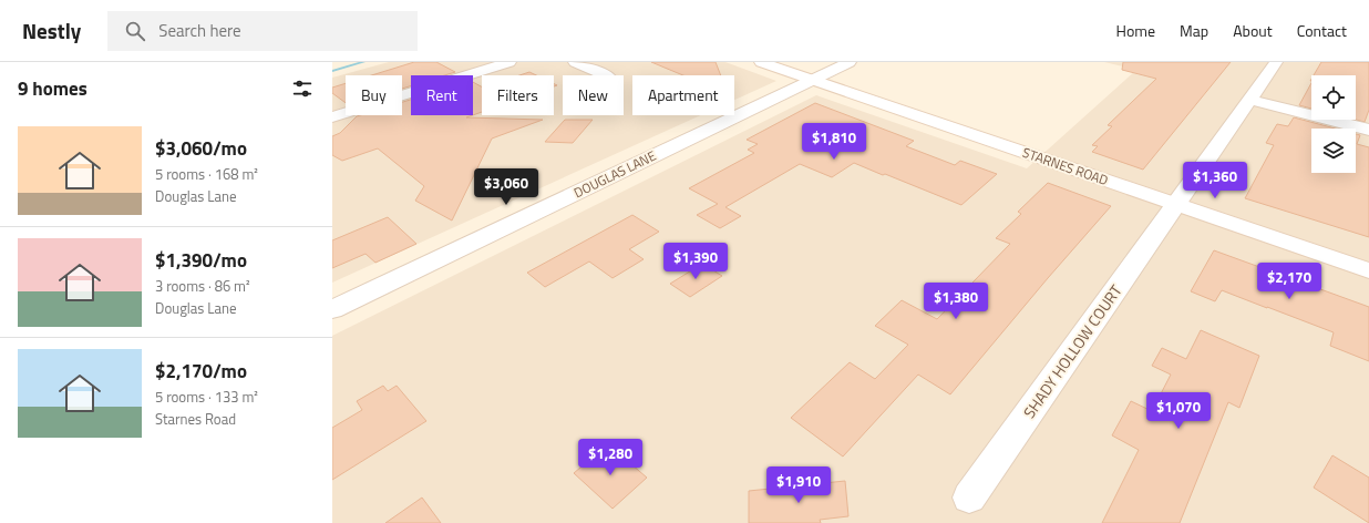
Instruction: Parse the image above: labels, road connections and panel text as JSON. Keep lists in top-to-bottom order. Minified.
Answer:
{"streets":{"street":["STARNES ROAD","DOUGLAS LANE","SHADY HOLLOW COURT"]},"crossings":[["STARNES ROAD","DOUGLAS LANE"],["STARNES ROAD","SHADY HOLLOW COURT"]],"page":{"header":"Nestly","search":"Search here","nav":["Home","Map","About","Contact"],"heading":"9 homes","chip":["Buy","Rent","Filters","New","Apartment"],"list":[{"name":"$3,060/mo","note":"5 rooms · 168 m² · Douglas Lane"},{"name":"$1,390/mo","note":"3 rooms · 86 m² · Douglas Lane"},{"name":"$2,170/mo","note":"5 rooms · 133 m² · Starnes Road"}],"price":["$1,810","$1,360","$3,060","$1,390","$2,170","$1,380","$1,070","$1,280","$1,910"]}}
